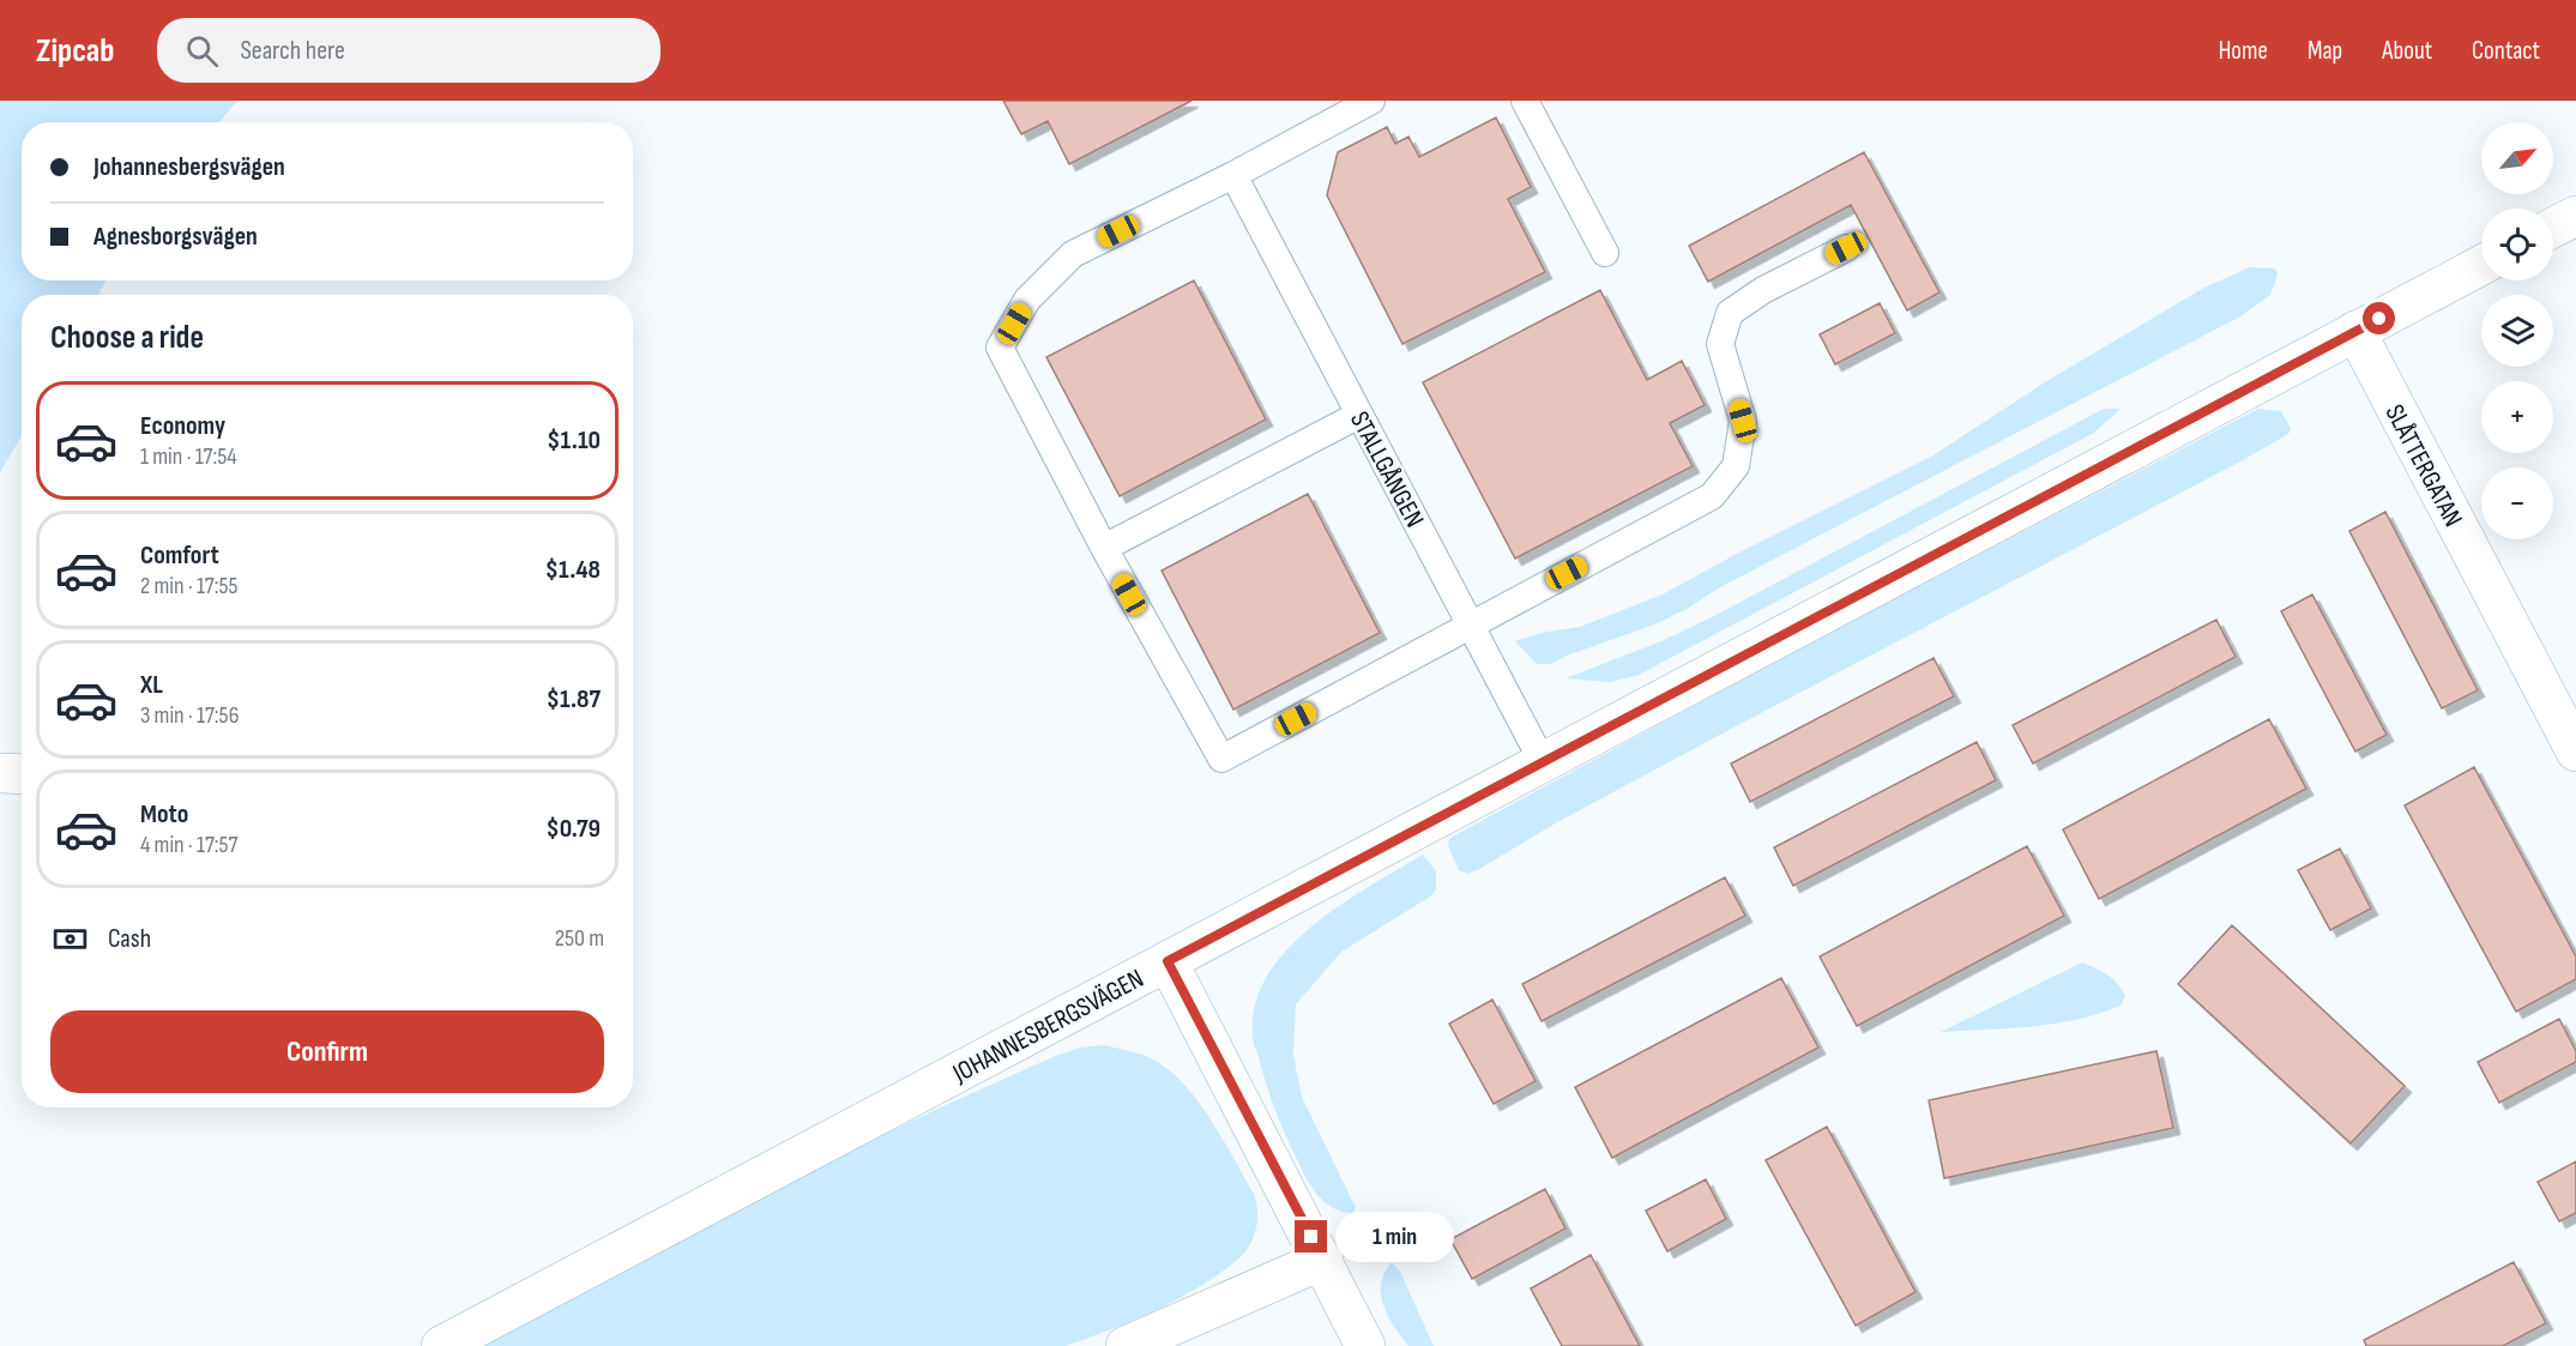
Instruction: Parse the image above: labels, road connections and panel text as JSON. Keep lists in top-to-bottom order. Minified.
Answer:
{"streets":{"street":["SLÅTTERGATAN","JOHANNESBERGSVÄGEN"],"lane":["STALLGÅNGEN"]},"crossings":[["SLÅTTERGATAN","JOHANNESBERGSVÄGEN"],["STALLGÅNGEN","JOHANNESBERGSVÄGEN"]],"north":"top right","page":{"header":"Zipcab","search":"Search here","nav":["Home","Map","About","Contact"],"map_buttons":["+","−"],"banner":["Johannesbergsvägen","Agnesborgsvägen"],"heading":"Choose a ride","list":[{"name":"Economy","note":"1 min · 17:54","value":"$1.10"},{"name":"Comfort","note":"2 min · 17:55","value":"$1.48"},{"name":"XL","note":"3 min · 17:56","value":"$1.87"},{"name":"Moto","note":"4 min · 17:57","value":"$0.79"}],"pay":["Cash","250 m"],"buttons":"Confirm","bubble":"1 min"}}
